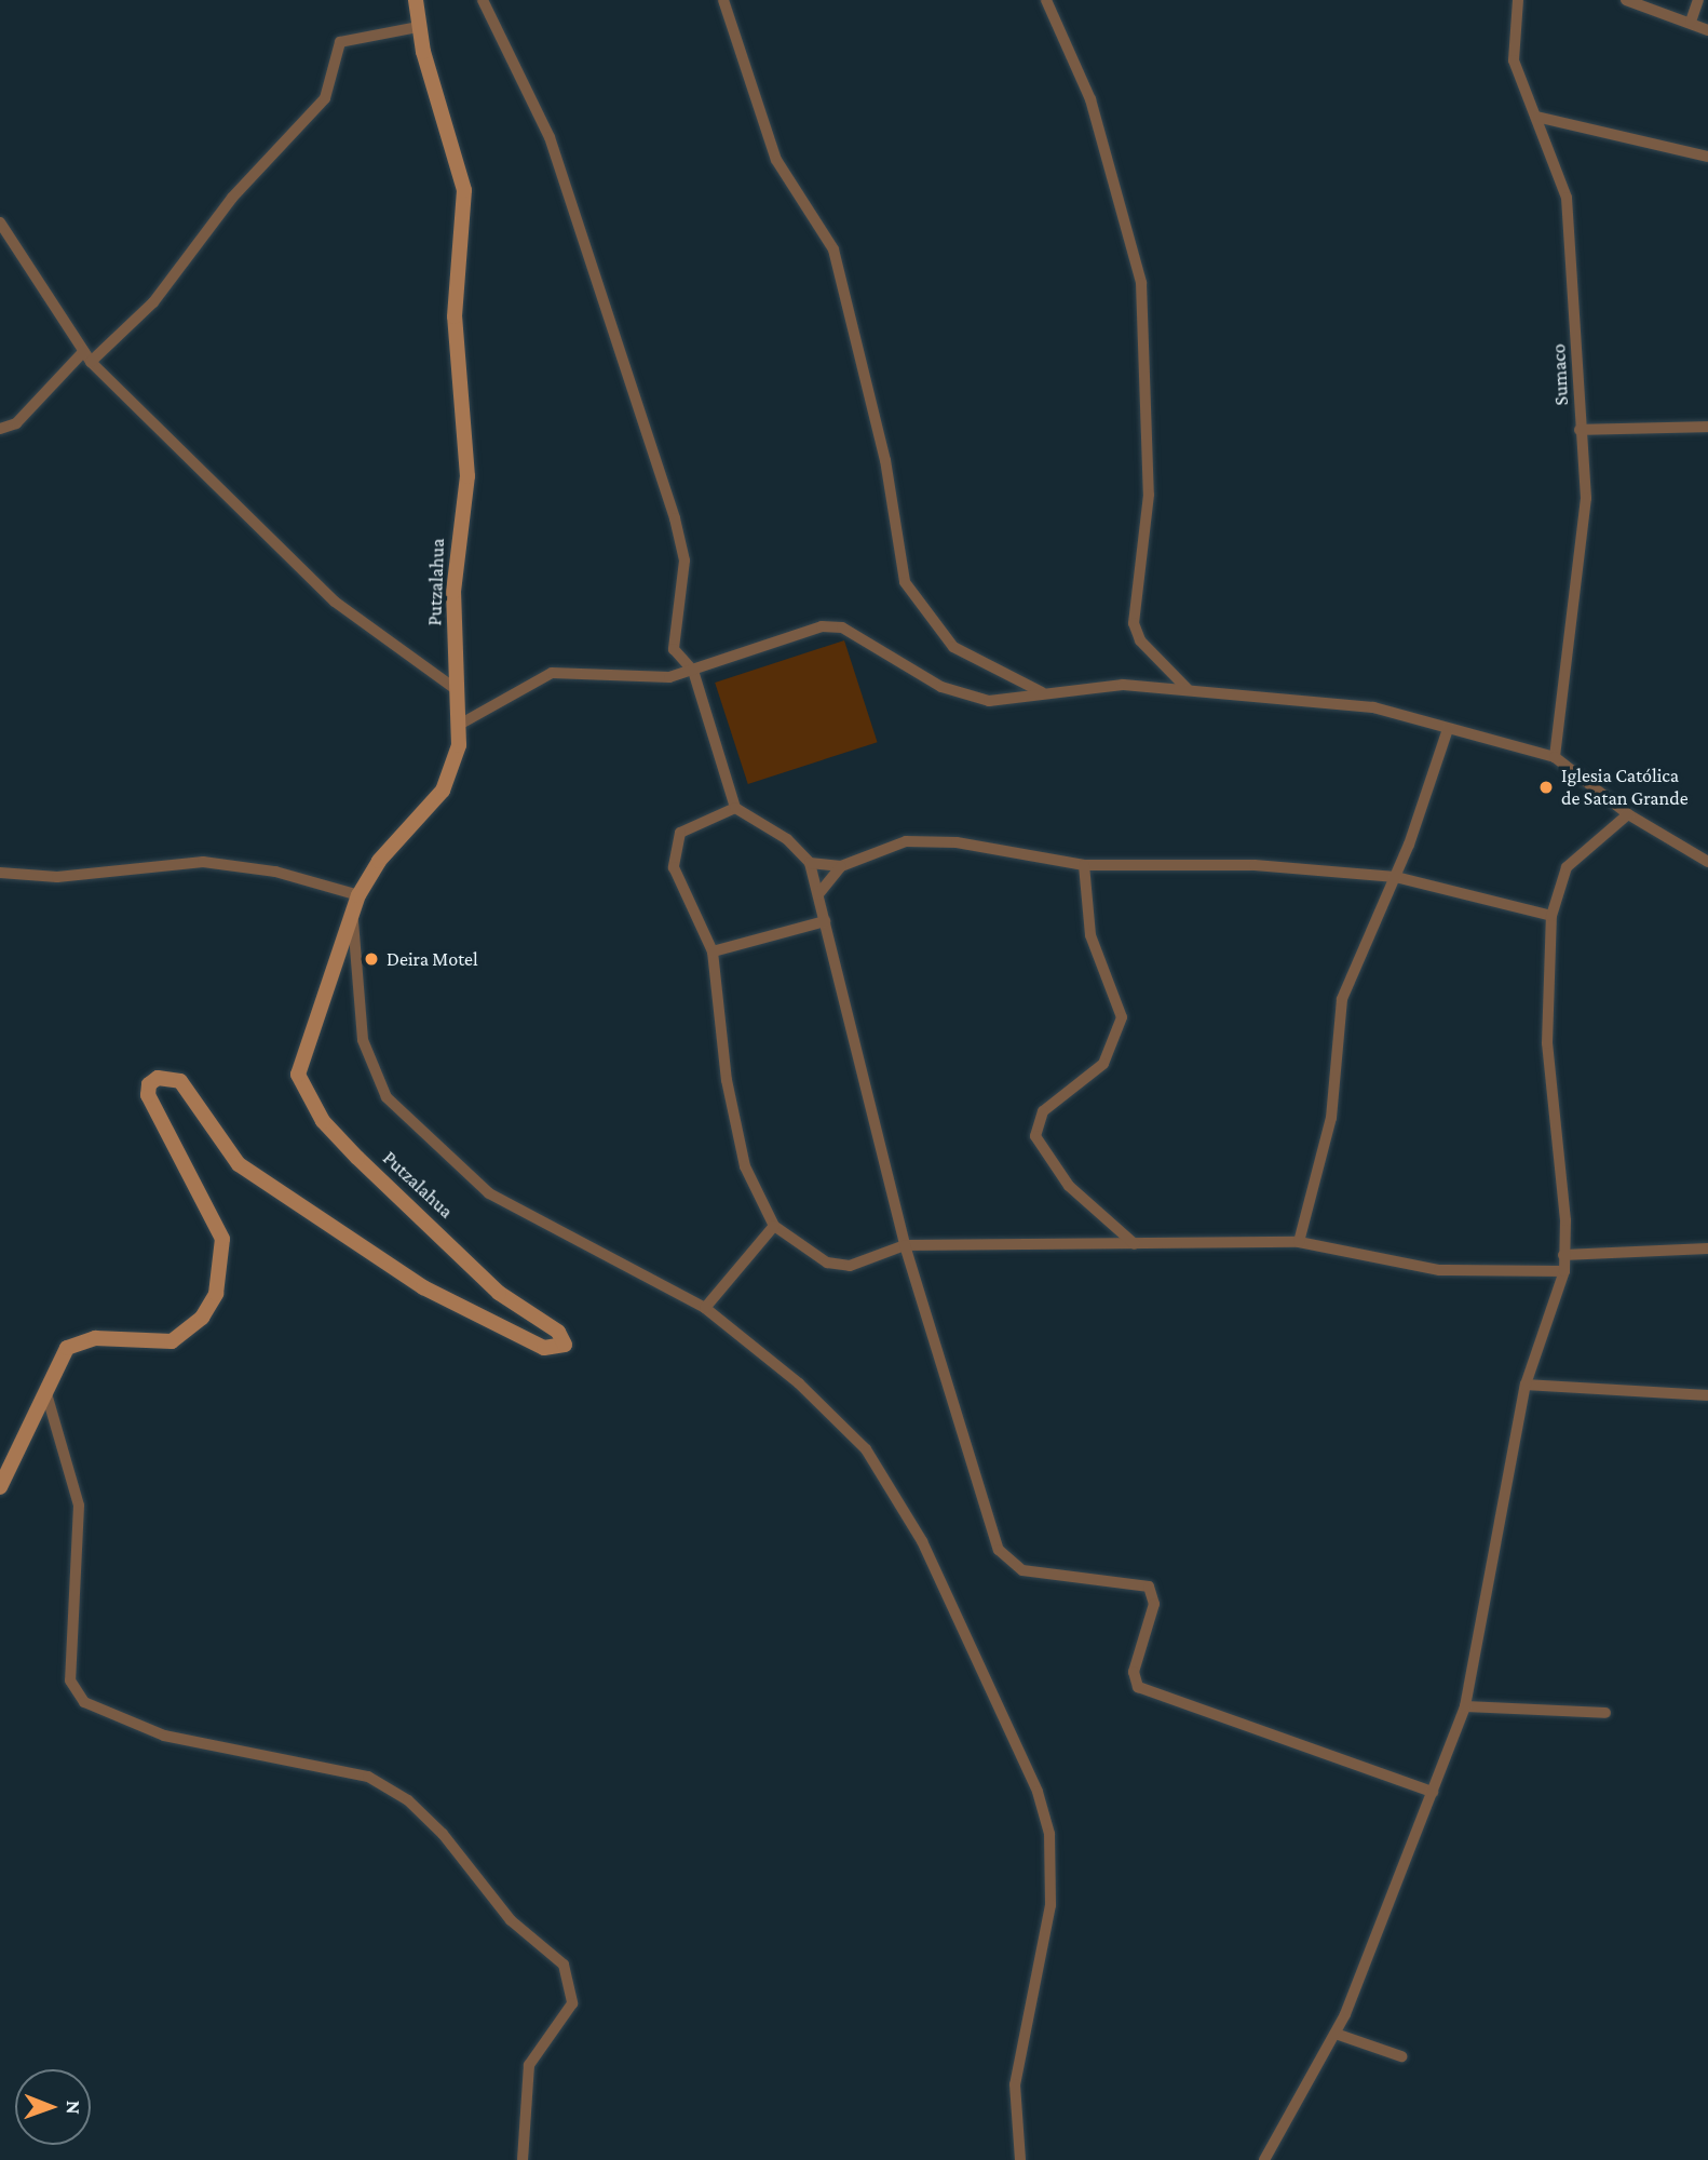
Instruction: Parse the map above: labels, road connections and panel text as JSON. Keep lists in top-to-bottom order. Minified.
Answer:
{"streets":{"street":["Sumaco","Putzalahua"]},"places":["Iglesia Católica de Satan Grande","Deira Motel"],"north":"right"}
